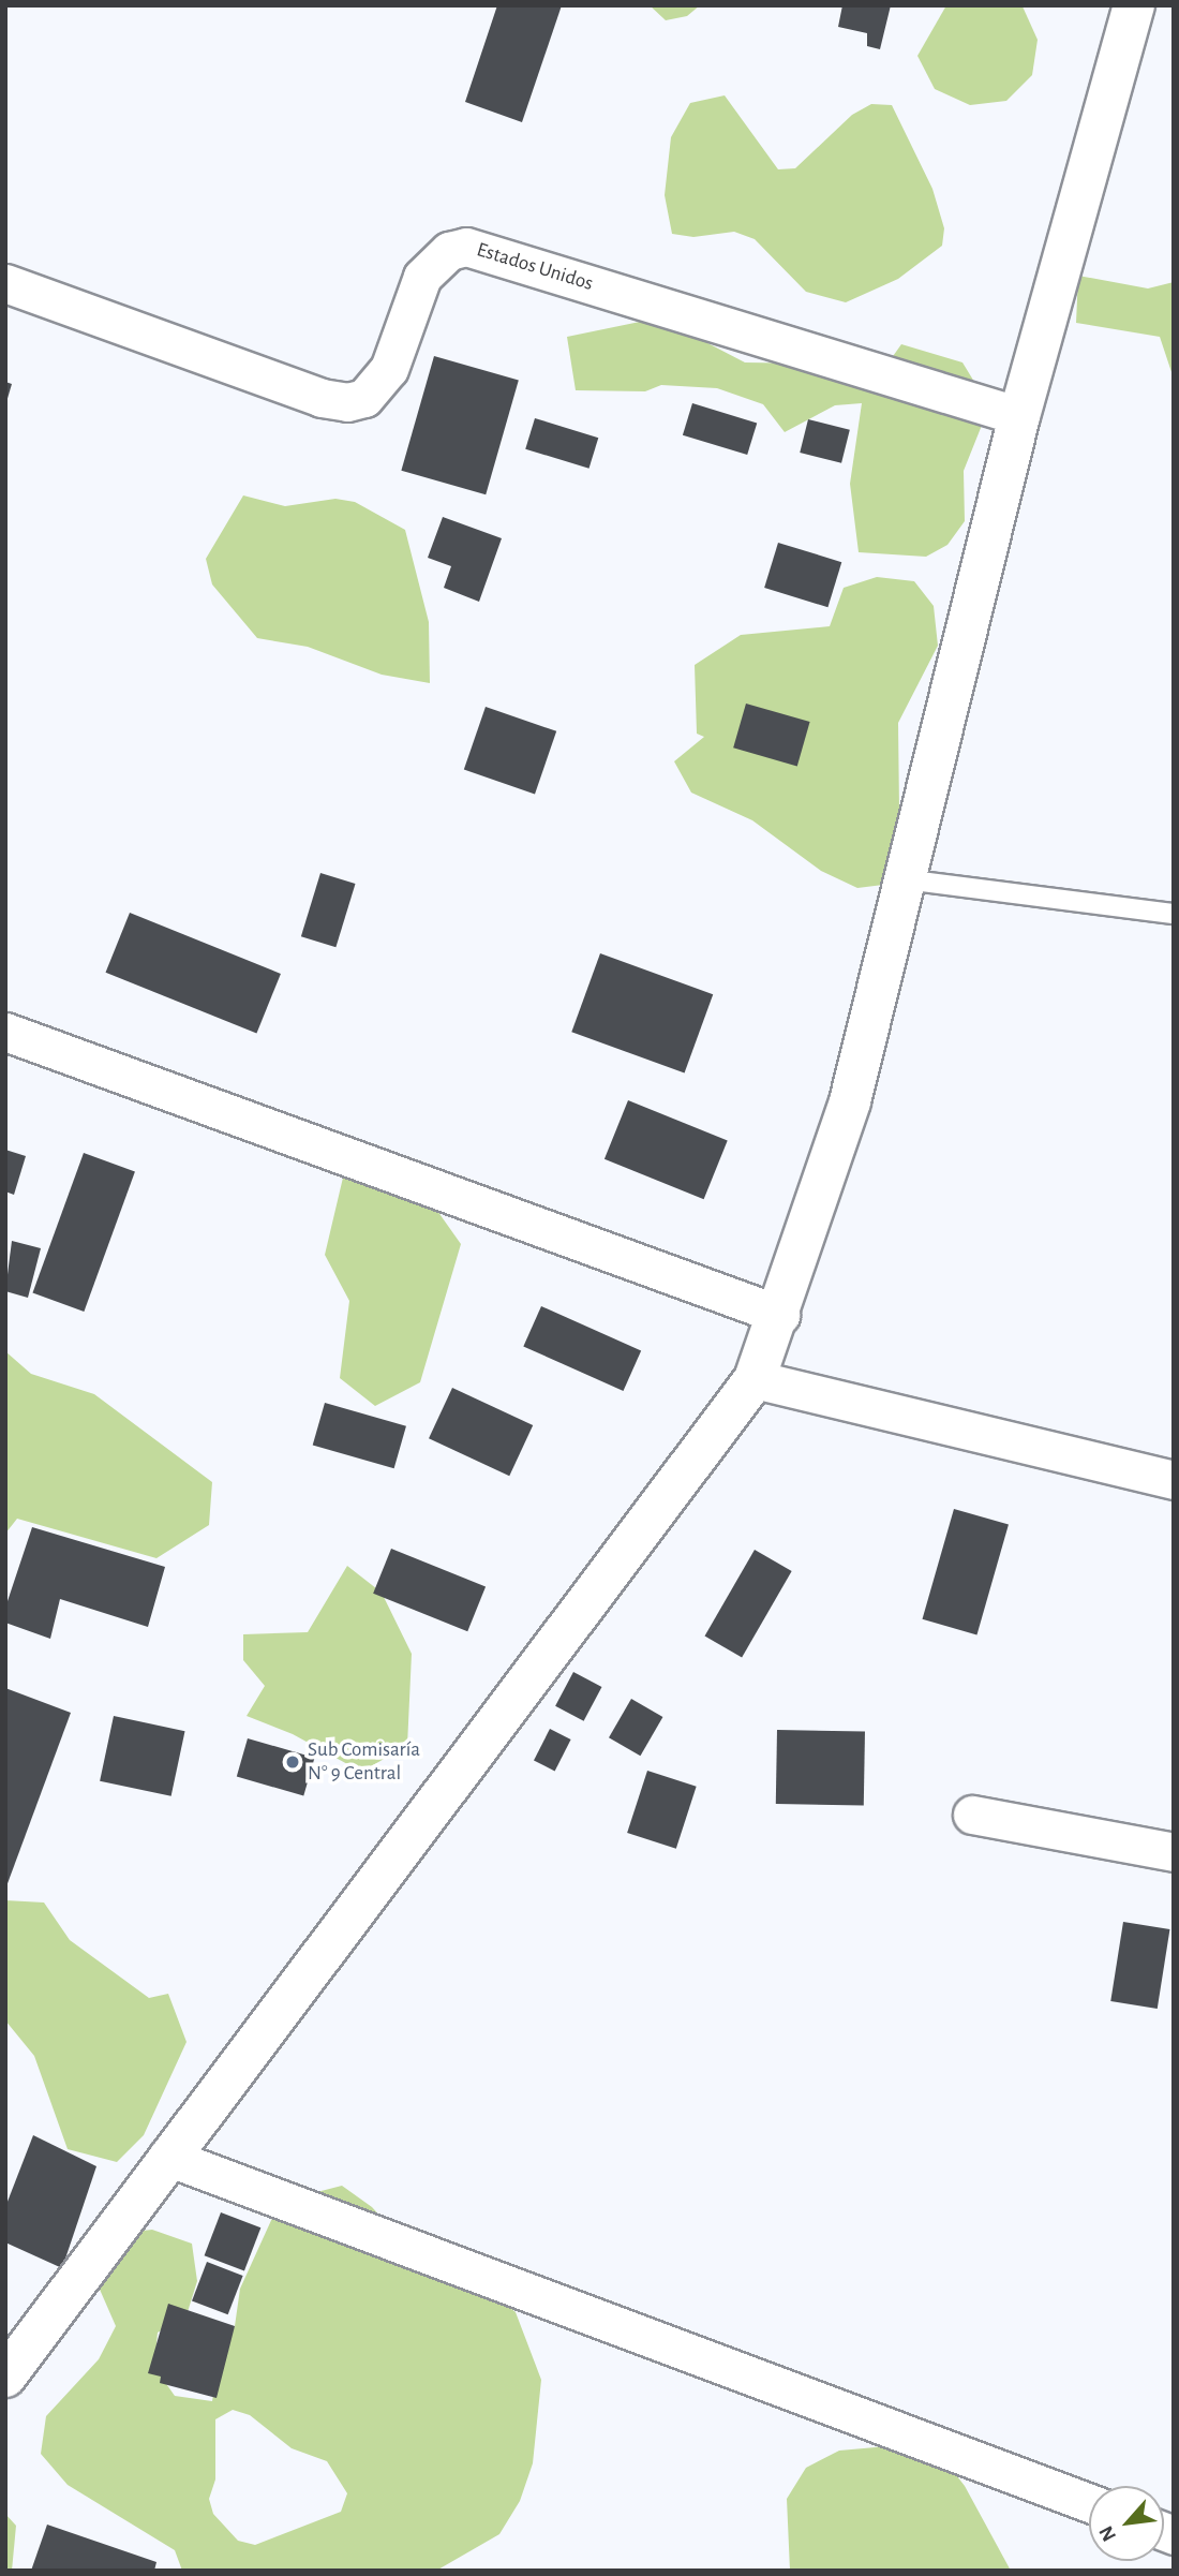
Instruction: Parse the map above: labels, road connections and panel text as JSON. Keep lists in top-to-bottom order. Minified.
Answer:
{"streets":{"street":["Estados Unidos"]},"places":["Sub Comisaría N° 9 Central"],"north":"bottom left"}
